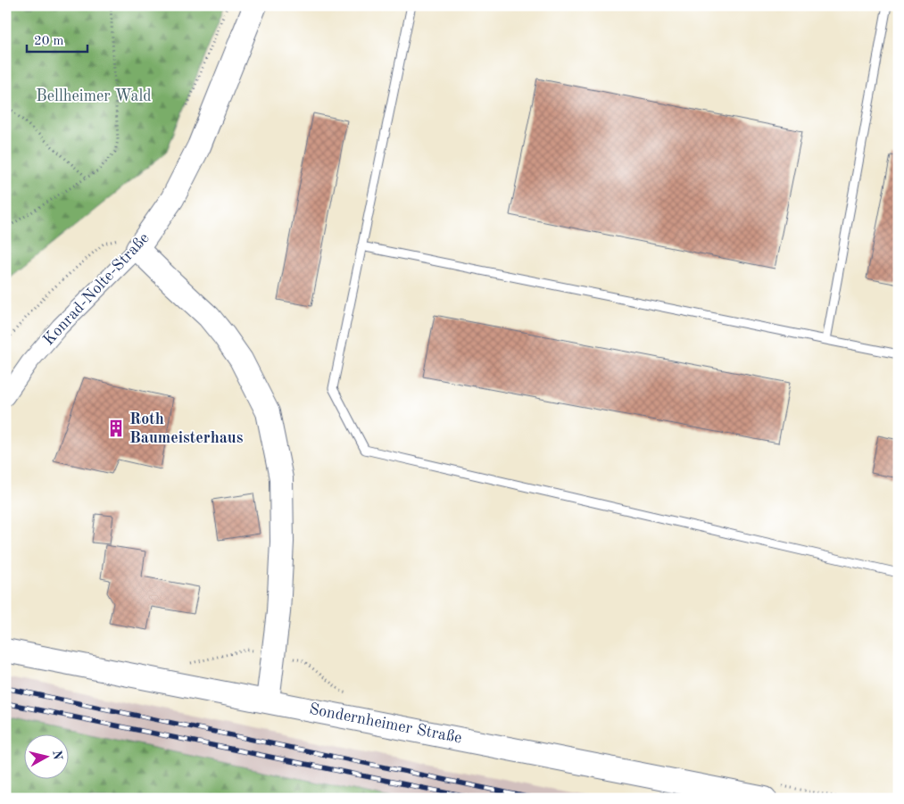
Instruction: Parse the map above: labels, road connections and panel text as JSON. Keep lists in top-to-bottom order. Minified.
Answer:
{"streets":{"main road":["Konrad-Nolte-Straße","Sondernheimer Straße"]},"parks":["Bellheimer Wald"],"places":{"building":["Roth Baumeisterhaus"]},"scale_bar":"20 m","north":"right"}
